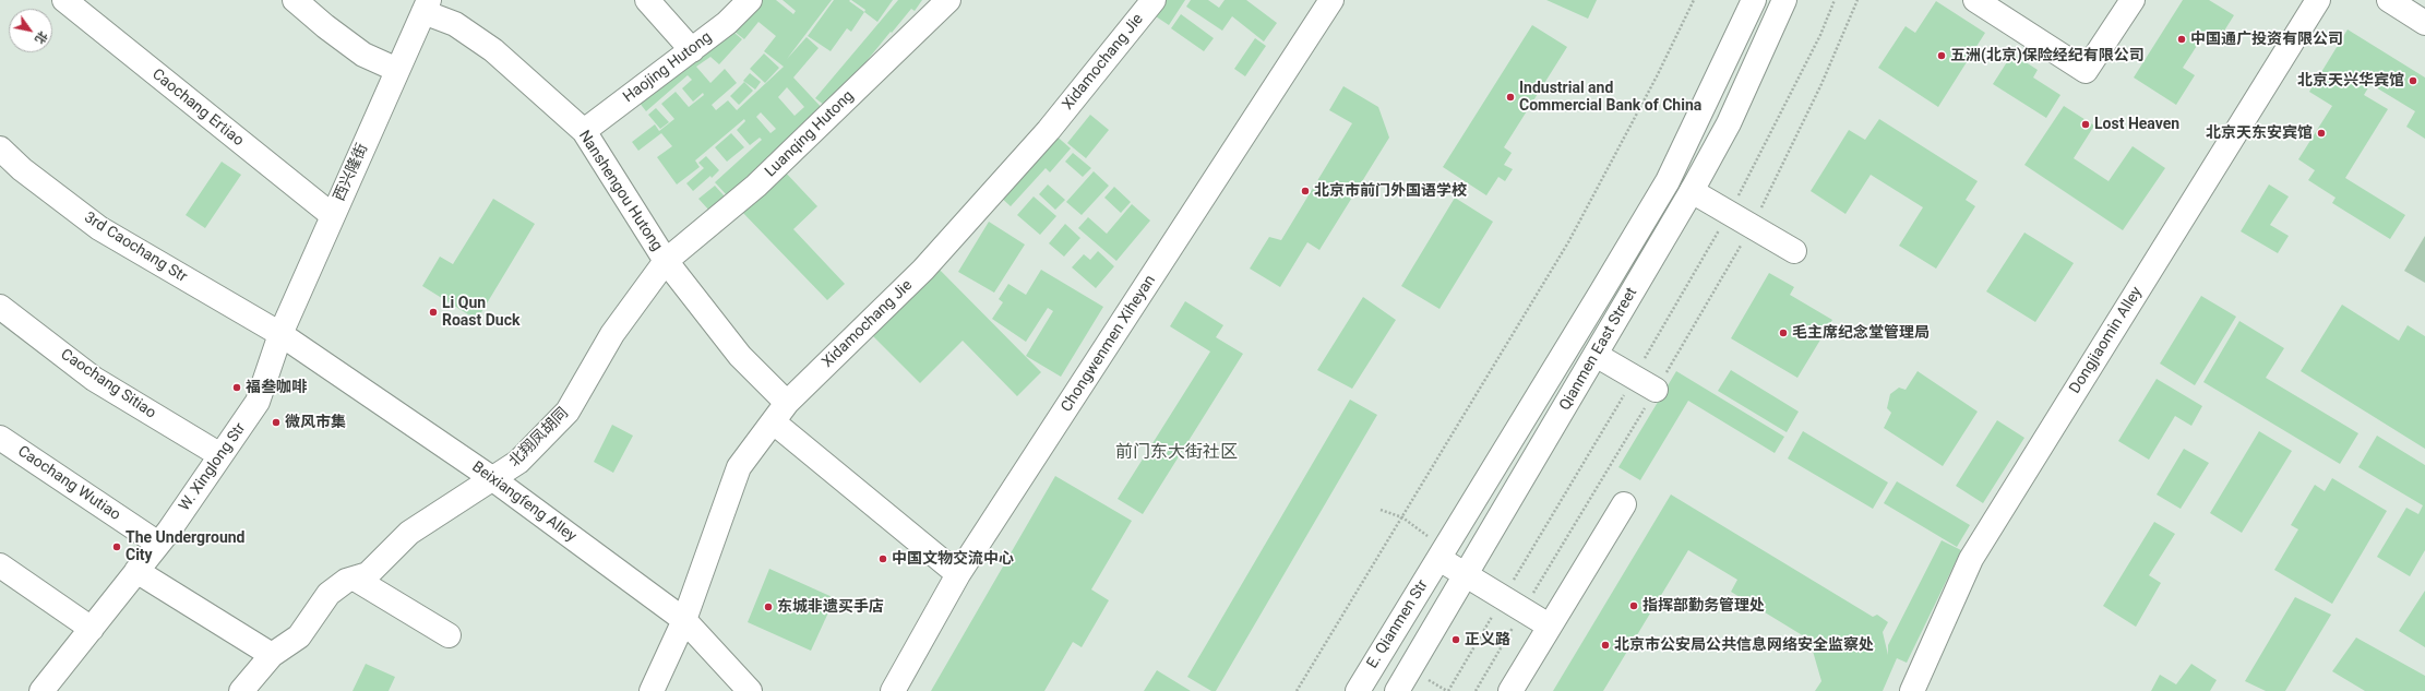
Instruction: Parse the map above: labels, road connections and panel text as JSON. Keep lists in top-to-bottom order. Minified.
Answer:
{"streets":{"street":["Xidamochang Jie","Haojing Hutong","Caochang Ertiao","Luanqing Hutong","西兴隆街","Nanshengou Hutong","3rd Caochang Str","Dongjiaomin Alley","Chongwenmen Xiheyan","Qianmen East Street","Caochang Sitiao","北翔凤胡同","W. Xinglong Str","Caochang Wutiao","Beixiangfeng Alley","E. Qianmen Str"]},"crossings":[["Xidamochang Jie","Nanshengou Hutong"],["Xidamochang Jie","Beixiangfeng Alley"],["Haojing Hutong","Nanshengou Hutong"],["Caochang Ertiao","西兴隆街"],["Luanqing Hutong","Nanshengou Hutong"],["Luanqing Hutong","北翔凤胡同"],["西兴隆街","Nanshengou Hutong"],["西兴隆街","3rd Caochang Str"],["西兴隆街","W. Xinglong Str"],["西兴隆街","Beixiangfeng Alley"],["Nanshengou Hutong","北翔凤胡同"],["3rd Caochang Str","W. Xinglong Str"],["3rd Caochang Str","Beixiangfeng Alley"],["Qianmen East Street","E. Qianmen Str"],["Caochang Sitiao","W. Xinglong Str"],["北翔凤胡同","Beixiangfeng Alley"],["W. Xinglong Str","Caochang Wutiao"],["W. Xinglong Str","Beixiangfeng Alley"]],"districts":["前门东大街社区"],"places":["中国通广投资有限公司","五洲(北京)保险经纪有限公司","北京天兴华宾馆","Industrial and Commercial Bank of China","Lost Heaven","北京天东安宾馆","北京市前门外国语学校","Li Qun Roast Duck","毛主席纪念堂管理局","福叁咖啡","微风市集","The Underground City","中国文物交流中心","指挥部勤务管理处","东城非遗买手店","正义路","北京市公安局公共信息网络安全监察处"],"north":"bottom right"}
